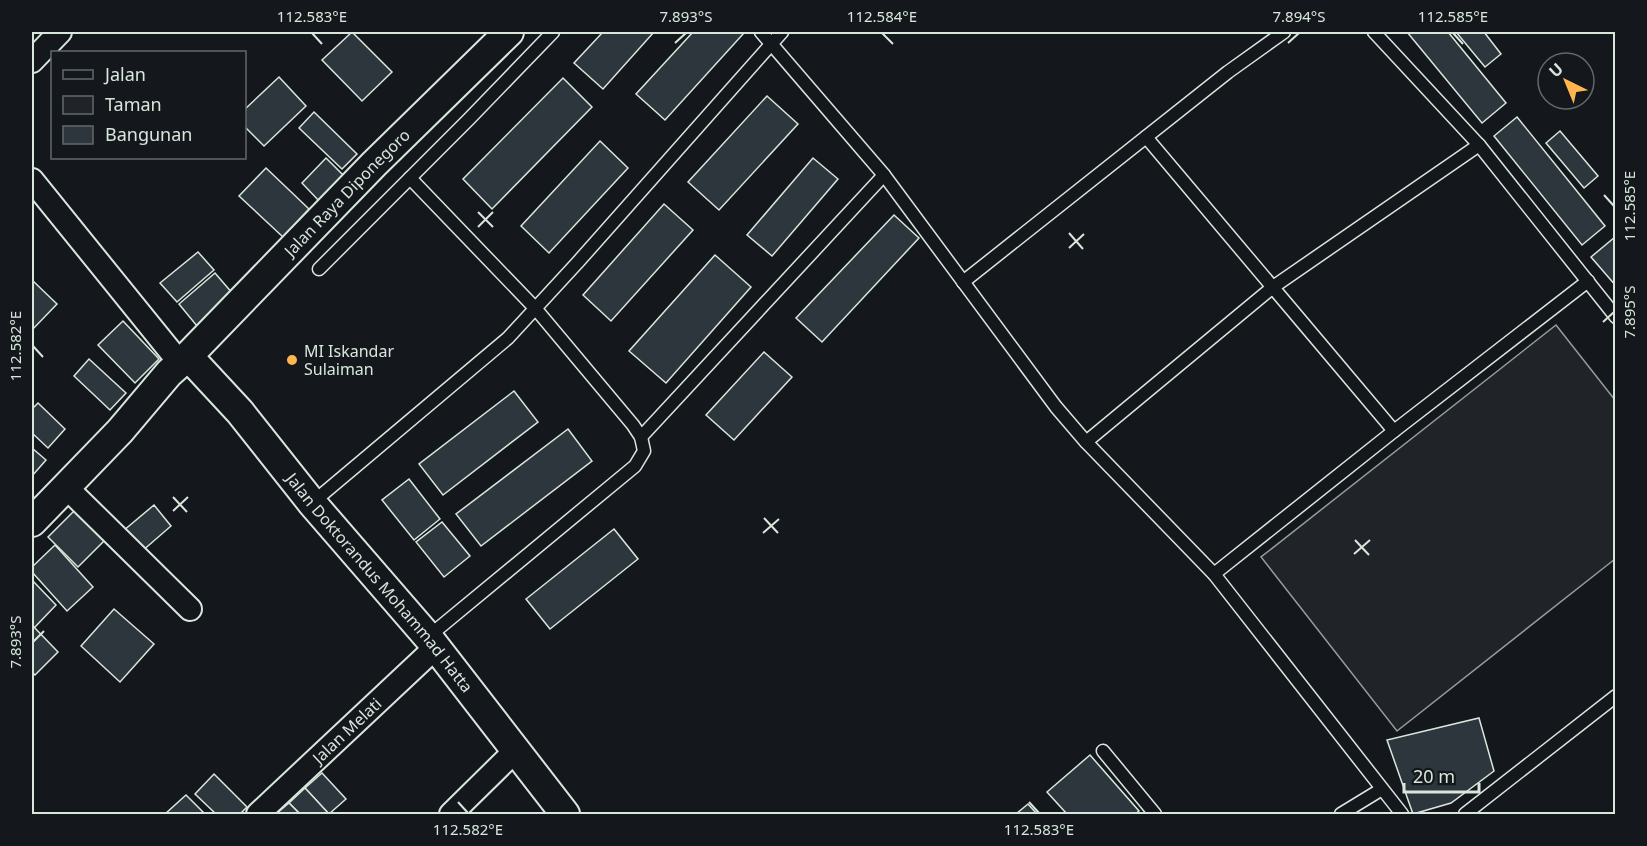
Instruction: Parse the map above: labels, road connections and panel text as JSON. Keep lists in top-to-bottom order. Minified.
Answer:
{"streets":{"street":["Jalan Raya Diponegoro","Jalan Doktorandus Mohammad Hatta","Jalan Melati"]},"crossings":[["Jalan Raya Diponegoro","Jalan Doktorandus Mohammad Hatta"],["Jalan Doktorandus Mohammad Hatta","Jalan Melati"]],"places":["MI Iskandar Sulaiman"],"legend":["Jalan","Taman","Bangunan"],"scale_bar":"20 m","north":"top left","coordinates":["112.583°E","7.893°S","112.584°E","7.894°S","112.585°E","7.895°S","112.582°E"]}
